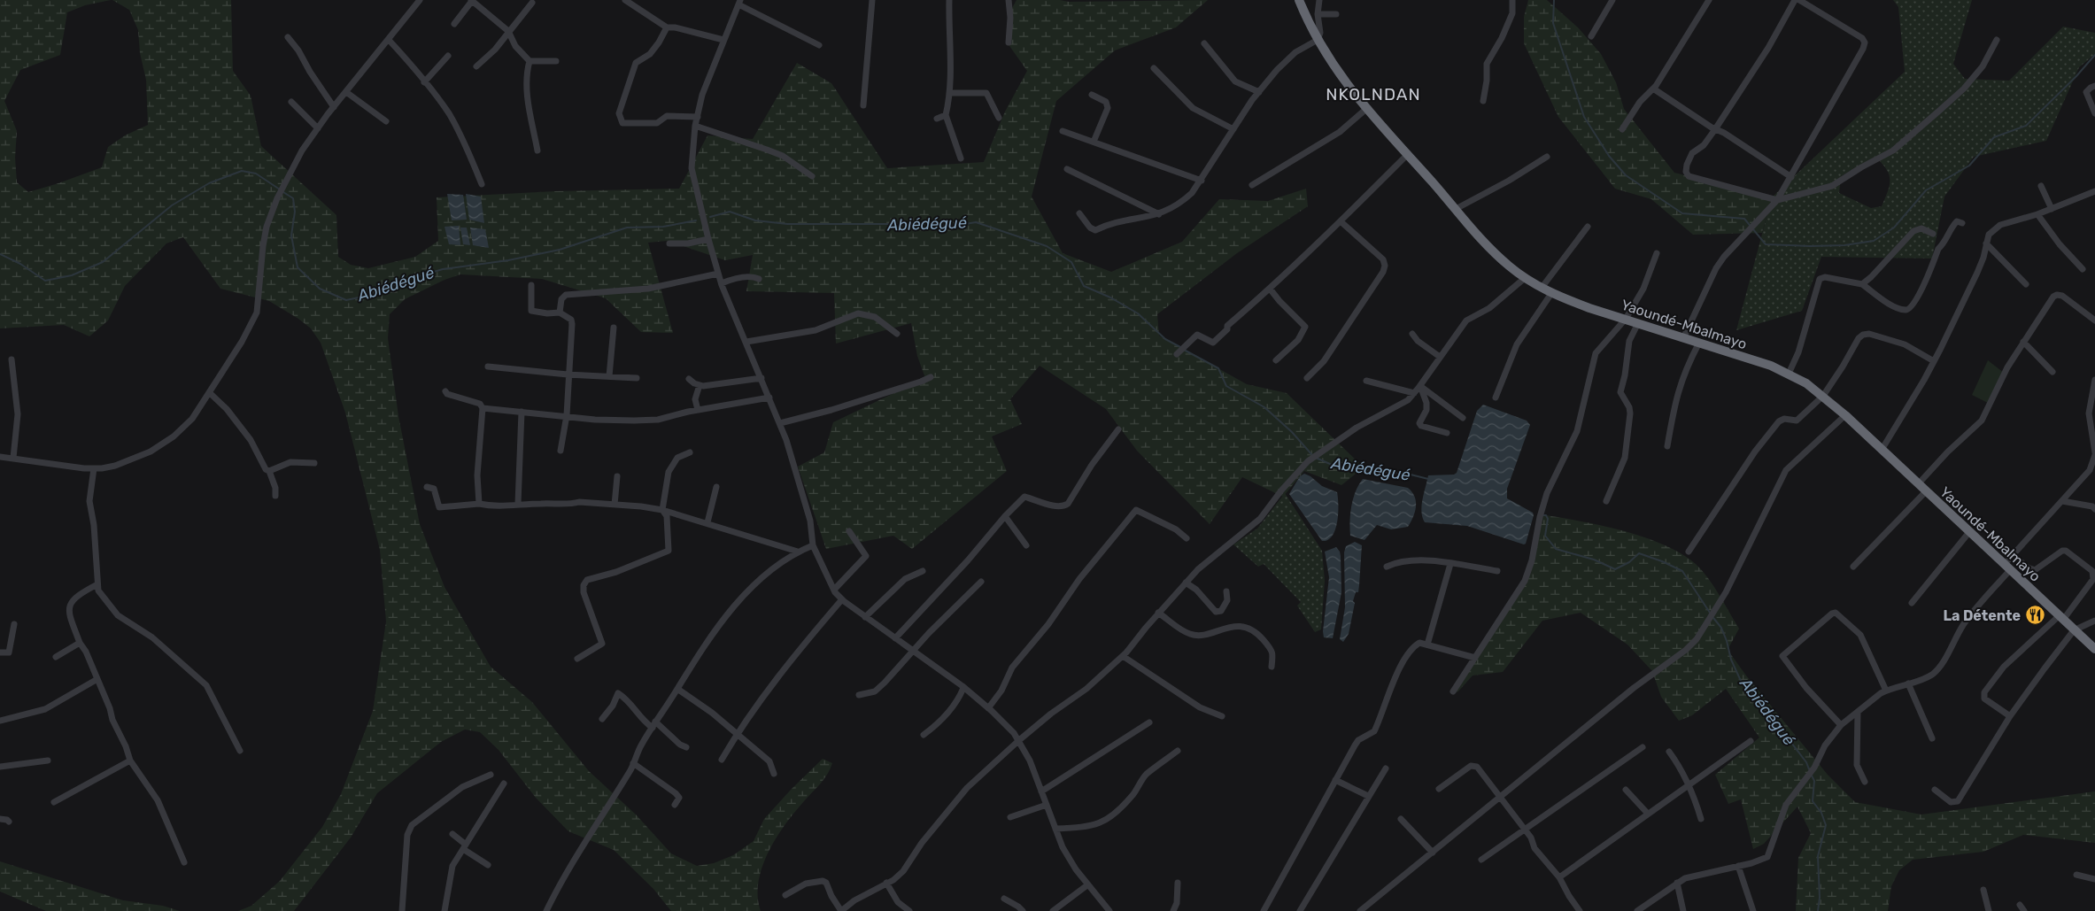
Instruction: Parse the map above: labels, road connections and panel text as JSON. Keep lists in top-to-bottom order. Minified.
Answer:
{"streets":{"highway":["Yaoundé-Mbalmayo"]},"districts":["NKOLNDAN"],"water":["Abiédégué"],"places":{"restaurant":["La Détente"]}}
